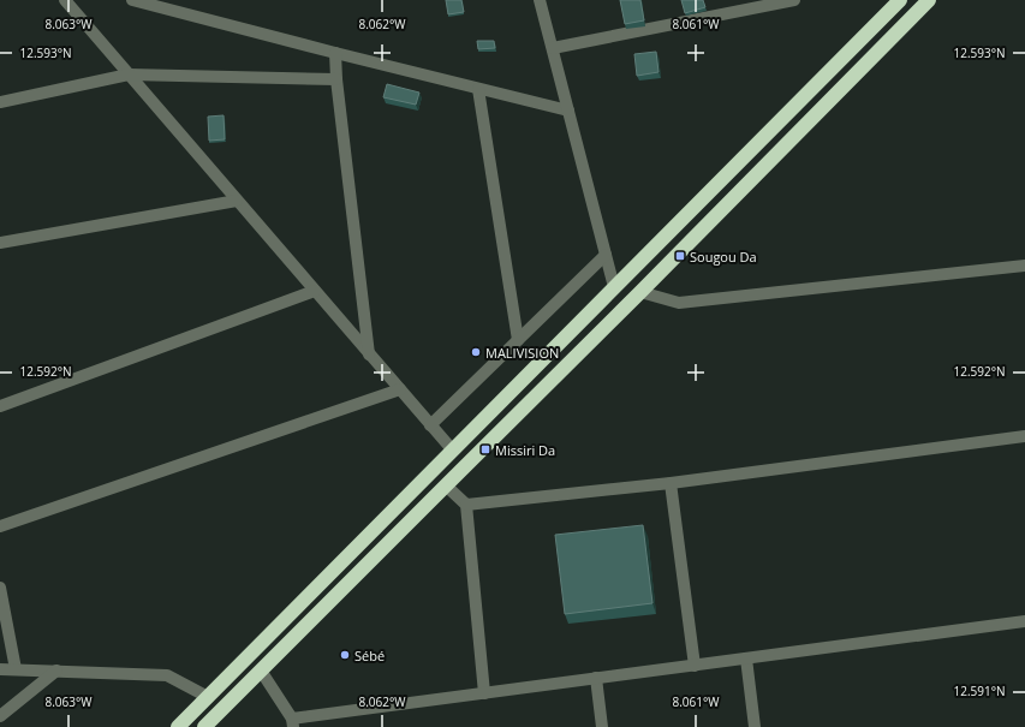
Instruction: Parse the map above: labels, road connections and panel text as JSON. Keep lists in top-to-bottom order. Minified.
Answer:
{"places":{"transit":["Sougou Da","Missiri Da"],"other":["MALIVISION","Sébé"]},"coordinates":["8.063°W","8.062°W","8.061°W","12.593°N","12.592°N","12.591°N"]}
